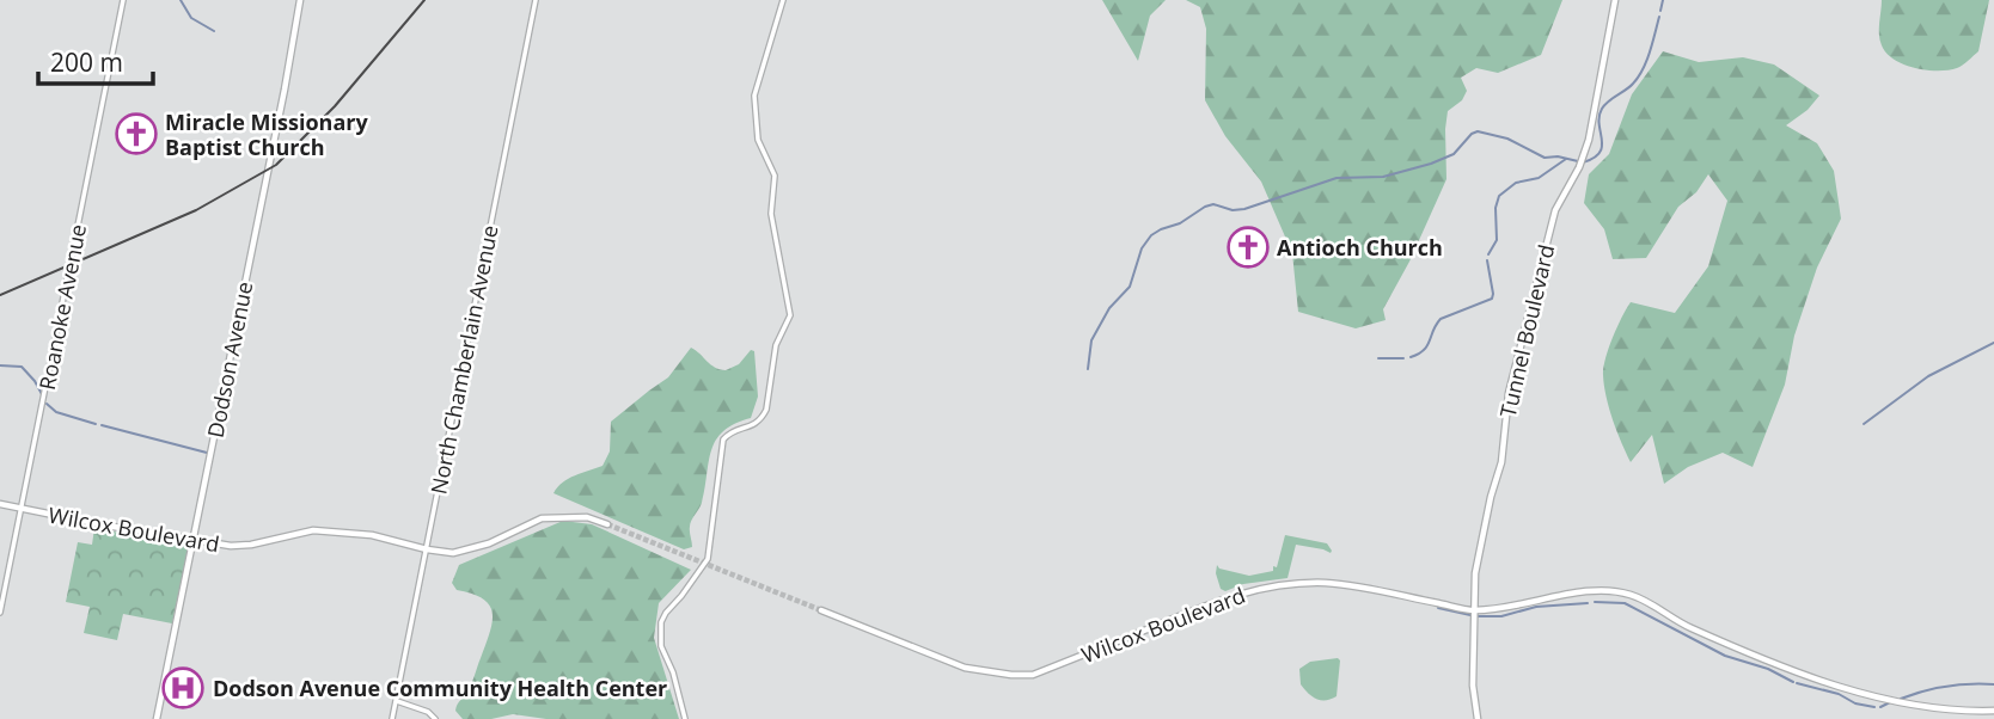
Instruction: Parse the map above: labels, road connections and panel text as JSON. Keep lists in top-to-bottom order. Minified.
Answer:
{"streets":{"main road":["Tunnel Boulevard","Dodson Avenue","Wilcox Boulevard"],"street":["Roanoke Avenue","North Chamberlain Avenue"]},"crossings":[["Roanoke Avenue","Wilcox Boulevard"],["Tunnel Boulevard","Wilcox Boulevard"],["Dodson Avenue","Wilcox Boulevard"],["North Chamberlain Avenue","Wilcox Boulevard"]],"places":{"church":["Miracle Missionary Baptist Church","Antioch Church"],"hospital":["Dodson Avenue Community Health Center"]},"scale_bar":"200 m"}
